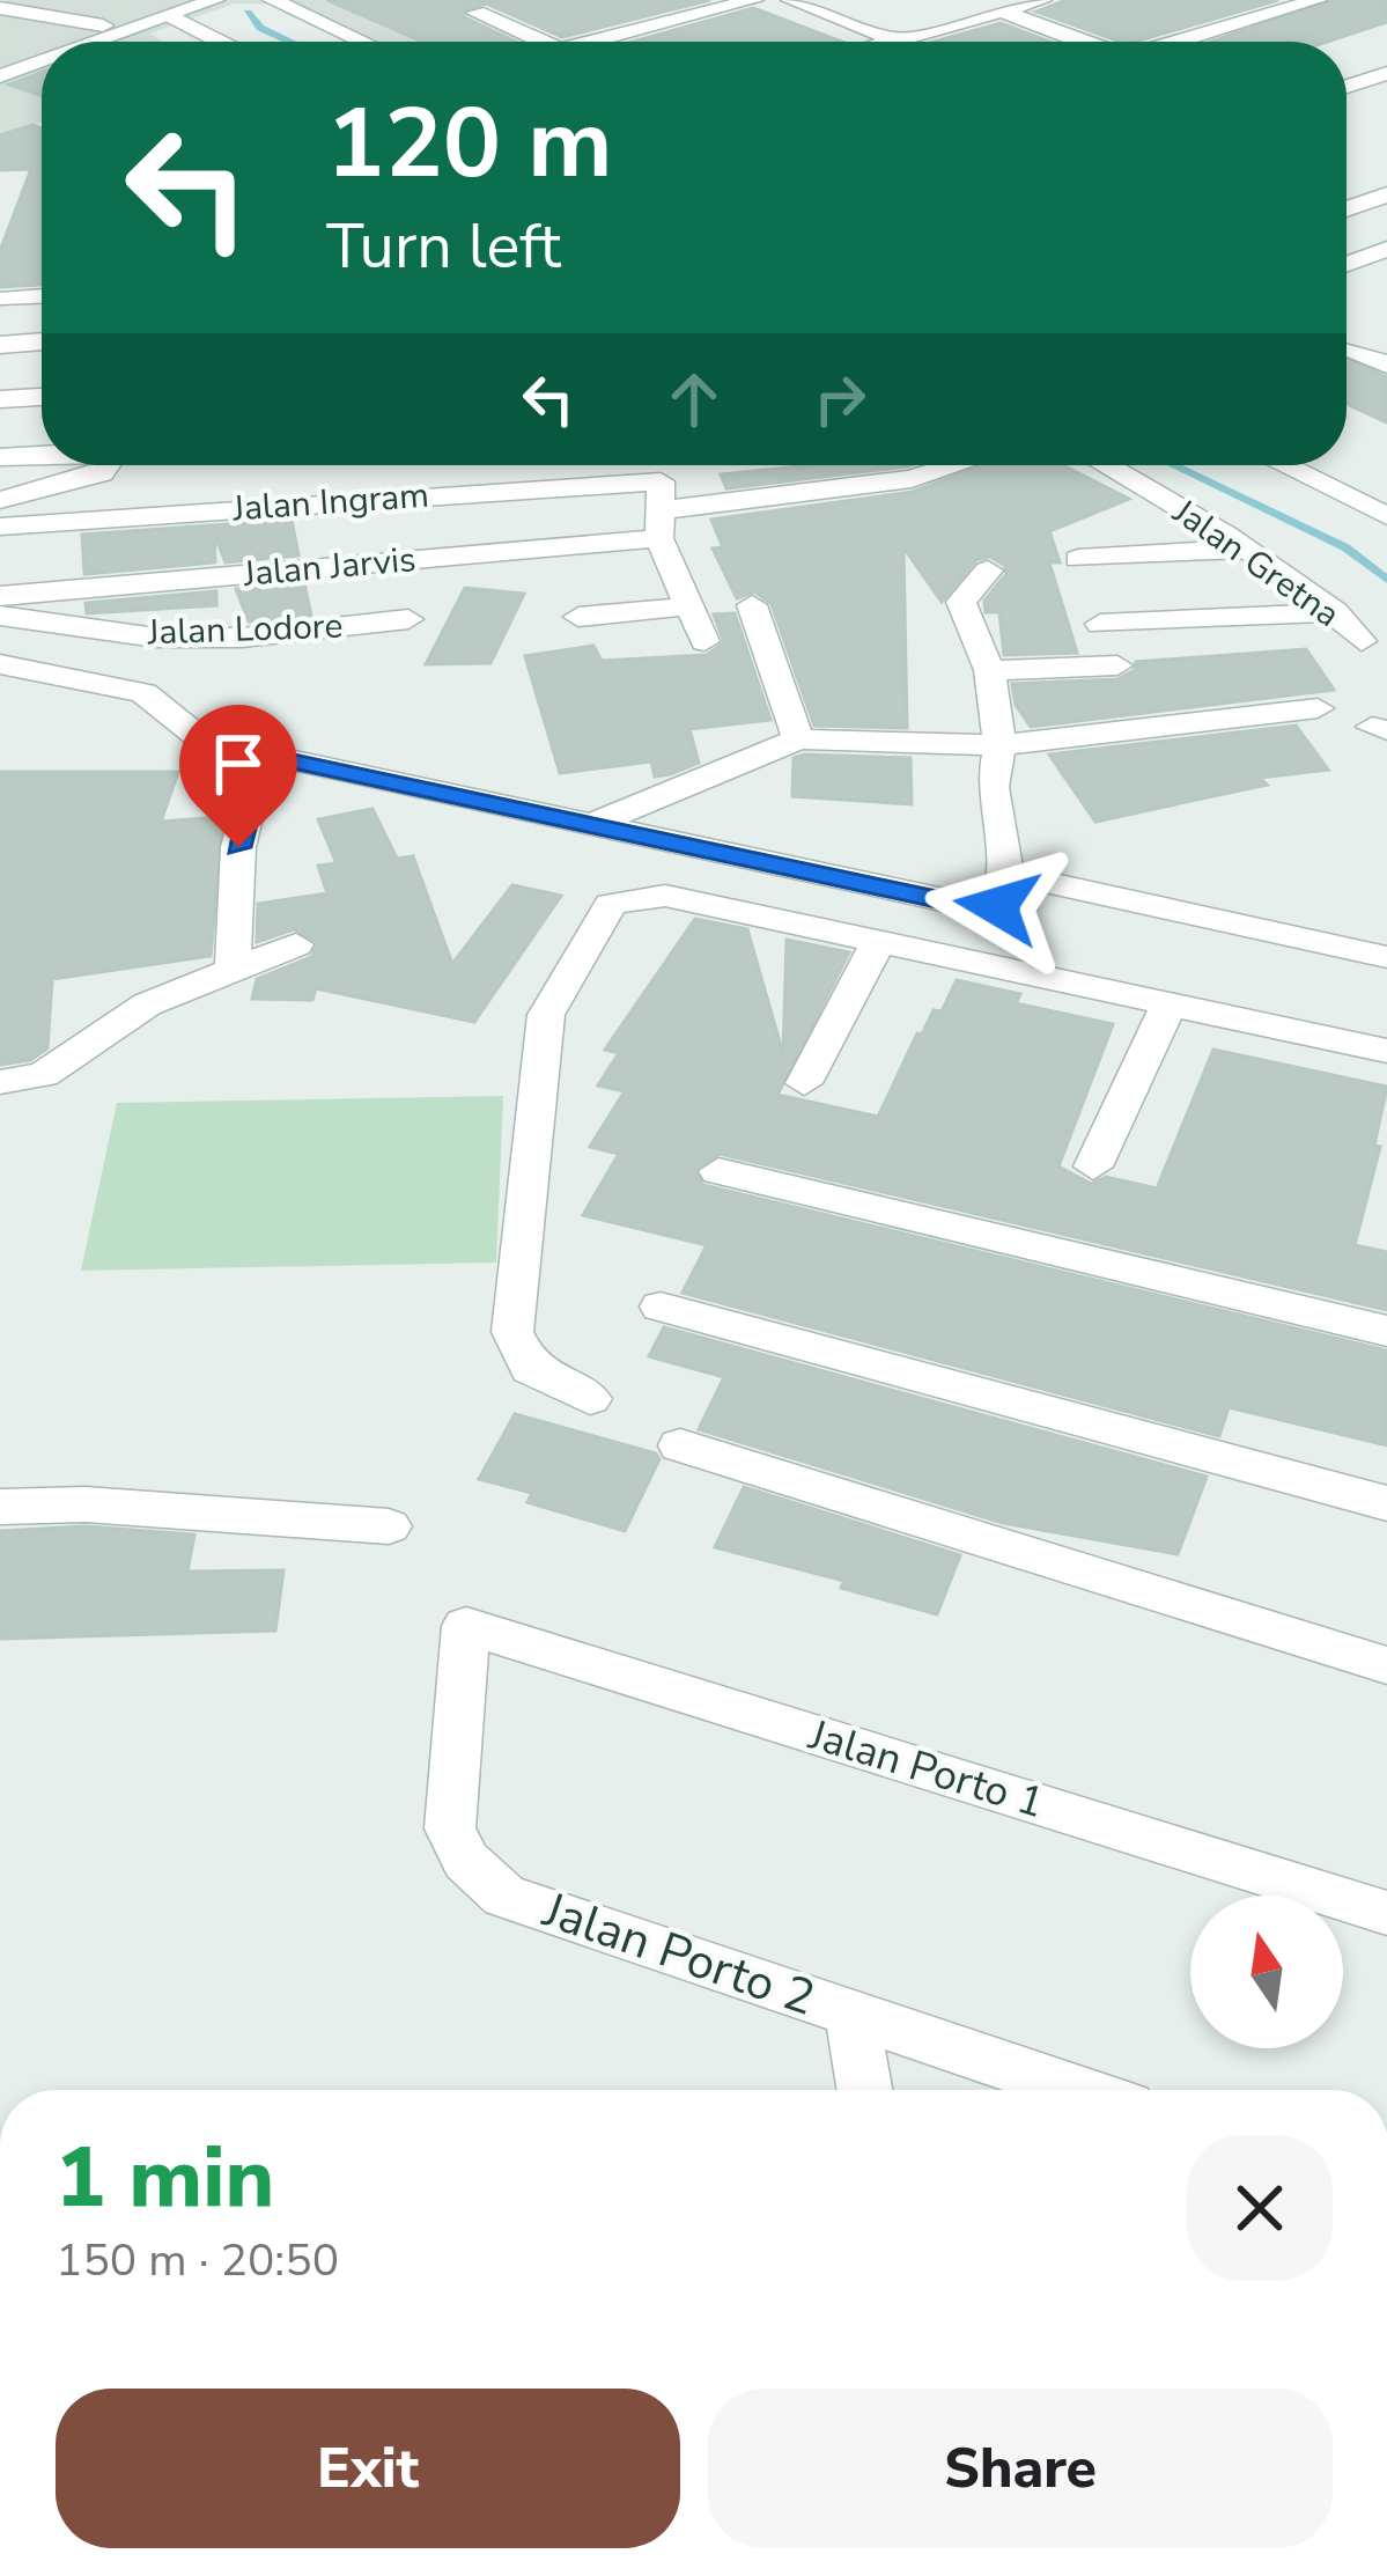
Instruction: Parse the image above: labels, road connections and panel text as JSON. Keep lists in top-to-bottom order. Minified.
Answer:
{"streets":{"street":["Jalan Ingram","Jalan Gretna","Jalan Jarvis","Jalan Lodore","Jalan Porto 1","Jalan Porto 2"]},"crossings":[["Jalan Ingram","Jalan Jarvis"],["Jalan Porto 1","Jalan Porto 2"]],"north":"top","page":{"turn":["120 m","Turn left"],"heading":["1 min","150 m · 20:50"],"buttons":["Exit","Share"]}}
